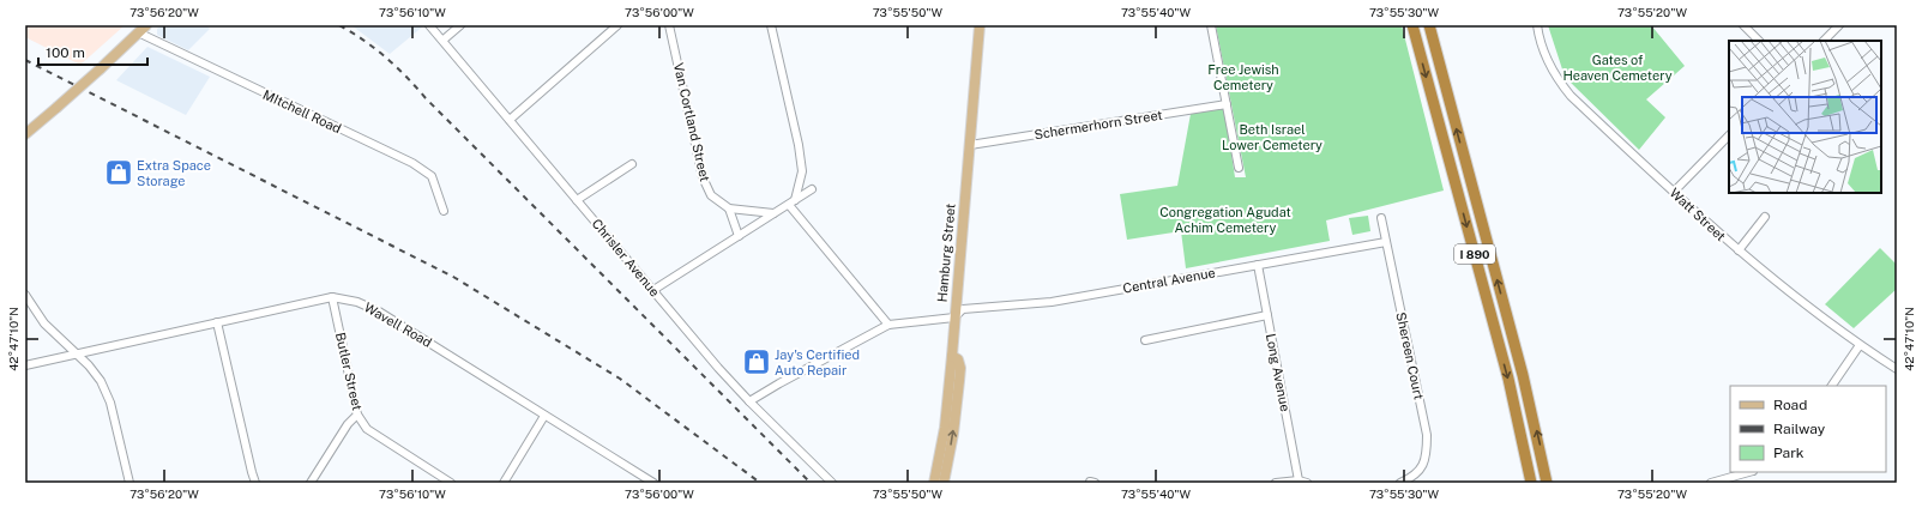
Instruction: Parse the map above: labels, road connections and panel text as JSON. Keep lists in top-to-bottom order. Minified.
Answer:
{"streets":{"highway":["I 890"],"main road":["Hamburg Street"],"street":["MItchell Road","Van Cortland Street","Schermerhorn Street","Watt Street","Chrisler Avenue","Central Avenue","Wavell Road","Shereen Court","Butler Street","Long Avenue"]},"crossings":[["Schermerhorn Street","Hamburg Street"],["Hamburg Street","Central Avenue"],["Central Avenue","Shereen Court"],["Central Avenue","Long Avenue"],["Wavell Road","Butler Street"]],"parks":["Gates of Heaven Cemetery","Free Jewish Cemetery","Beth Israel Lower Cemetery","Congregation Agudat Achim Cemetery"],"places":{"shop":["Extra Space Storage","Jay's Certified Auto Repair"]},"legend":["Road","Railway","Park"],"scale_bar":"100 m","coordinates":["73°56'20\"W","73°56'10\"W","73°56'00\"W","73°55'50\"W","73°55'40\"W","73°55'30\"W","73°55'20\"W","42°47'10\"N"]}
